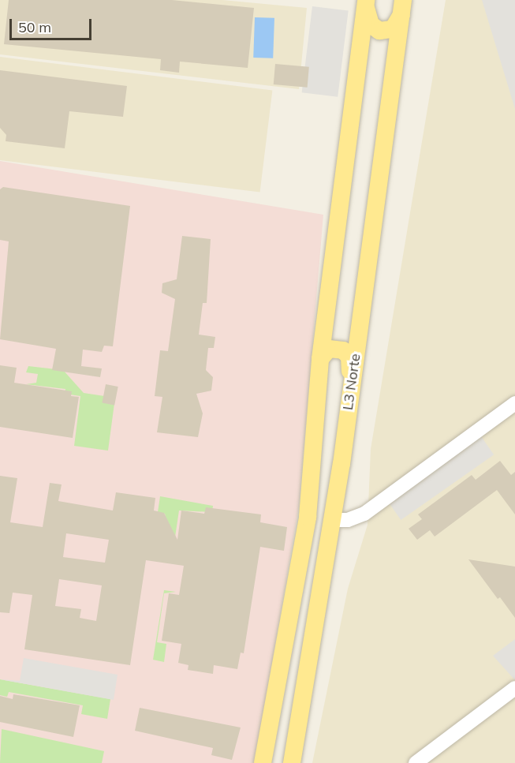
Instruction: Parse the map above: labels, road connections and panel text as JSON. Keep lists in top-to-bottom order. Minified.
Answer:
{"streets":{"main road":["L3 Norte"]},"scale_bar":"50 m"}
